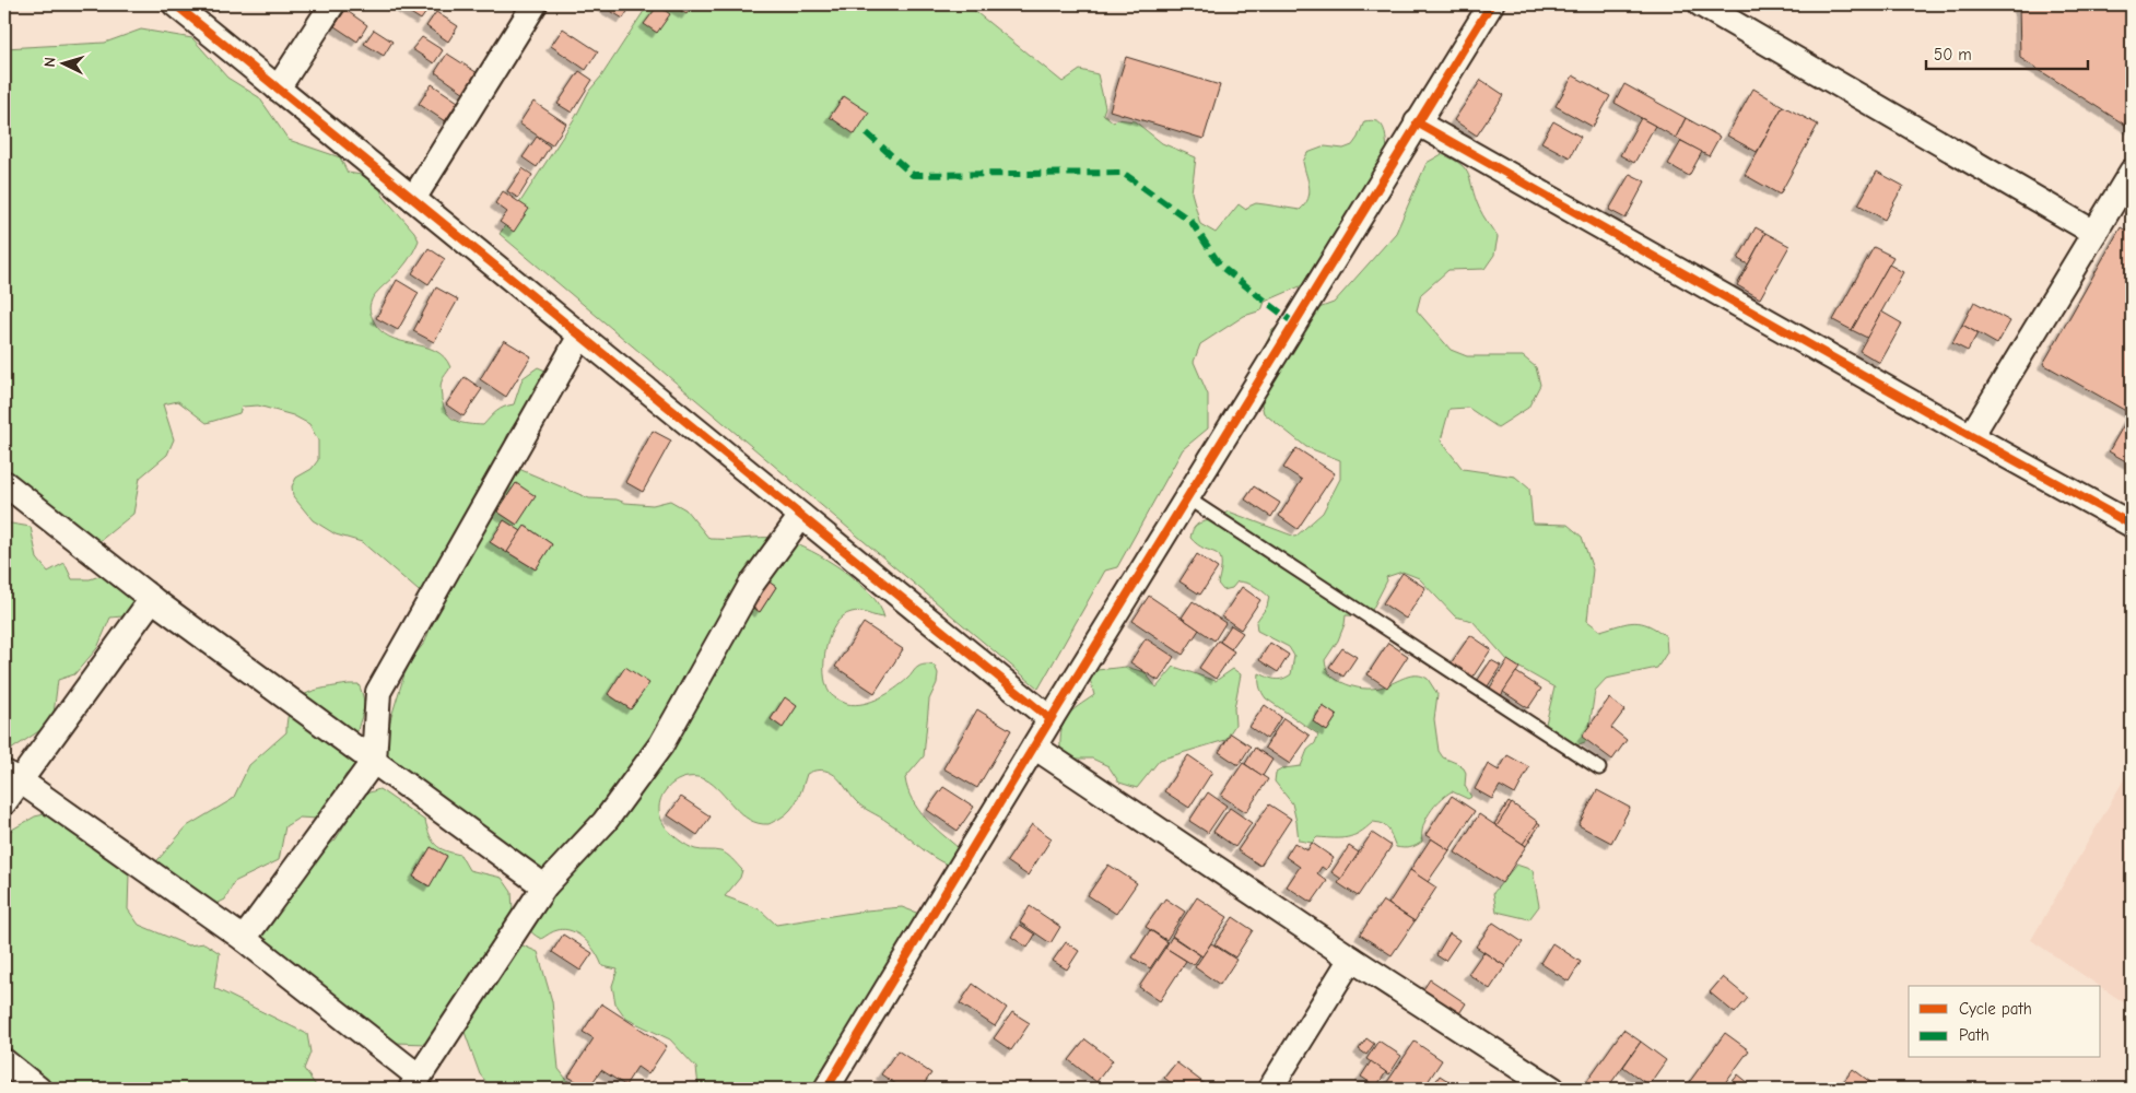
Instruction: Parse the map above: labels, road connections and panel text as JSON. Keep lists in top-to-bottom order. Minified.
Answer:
{"legend":["Cycle path","Path"],"scale_bar":"50 m","north":"left"}
